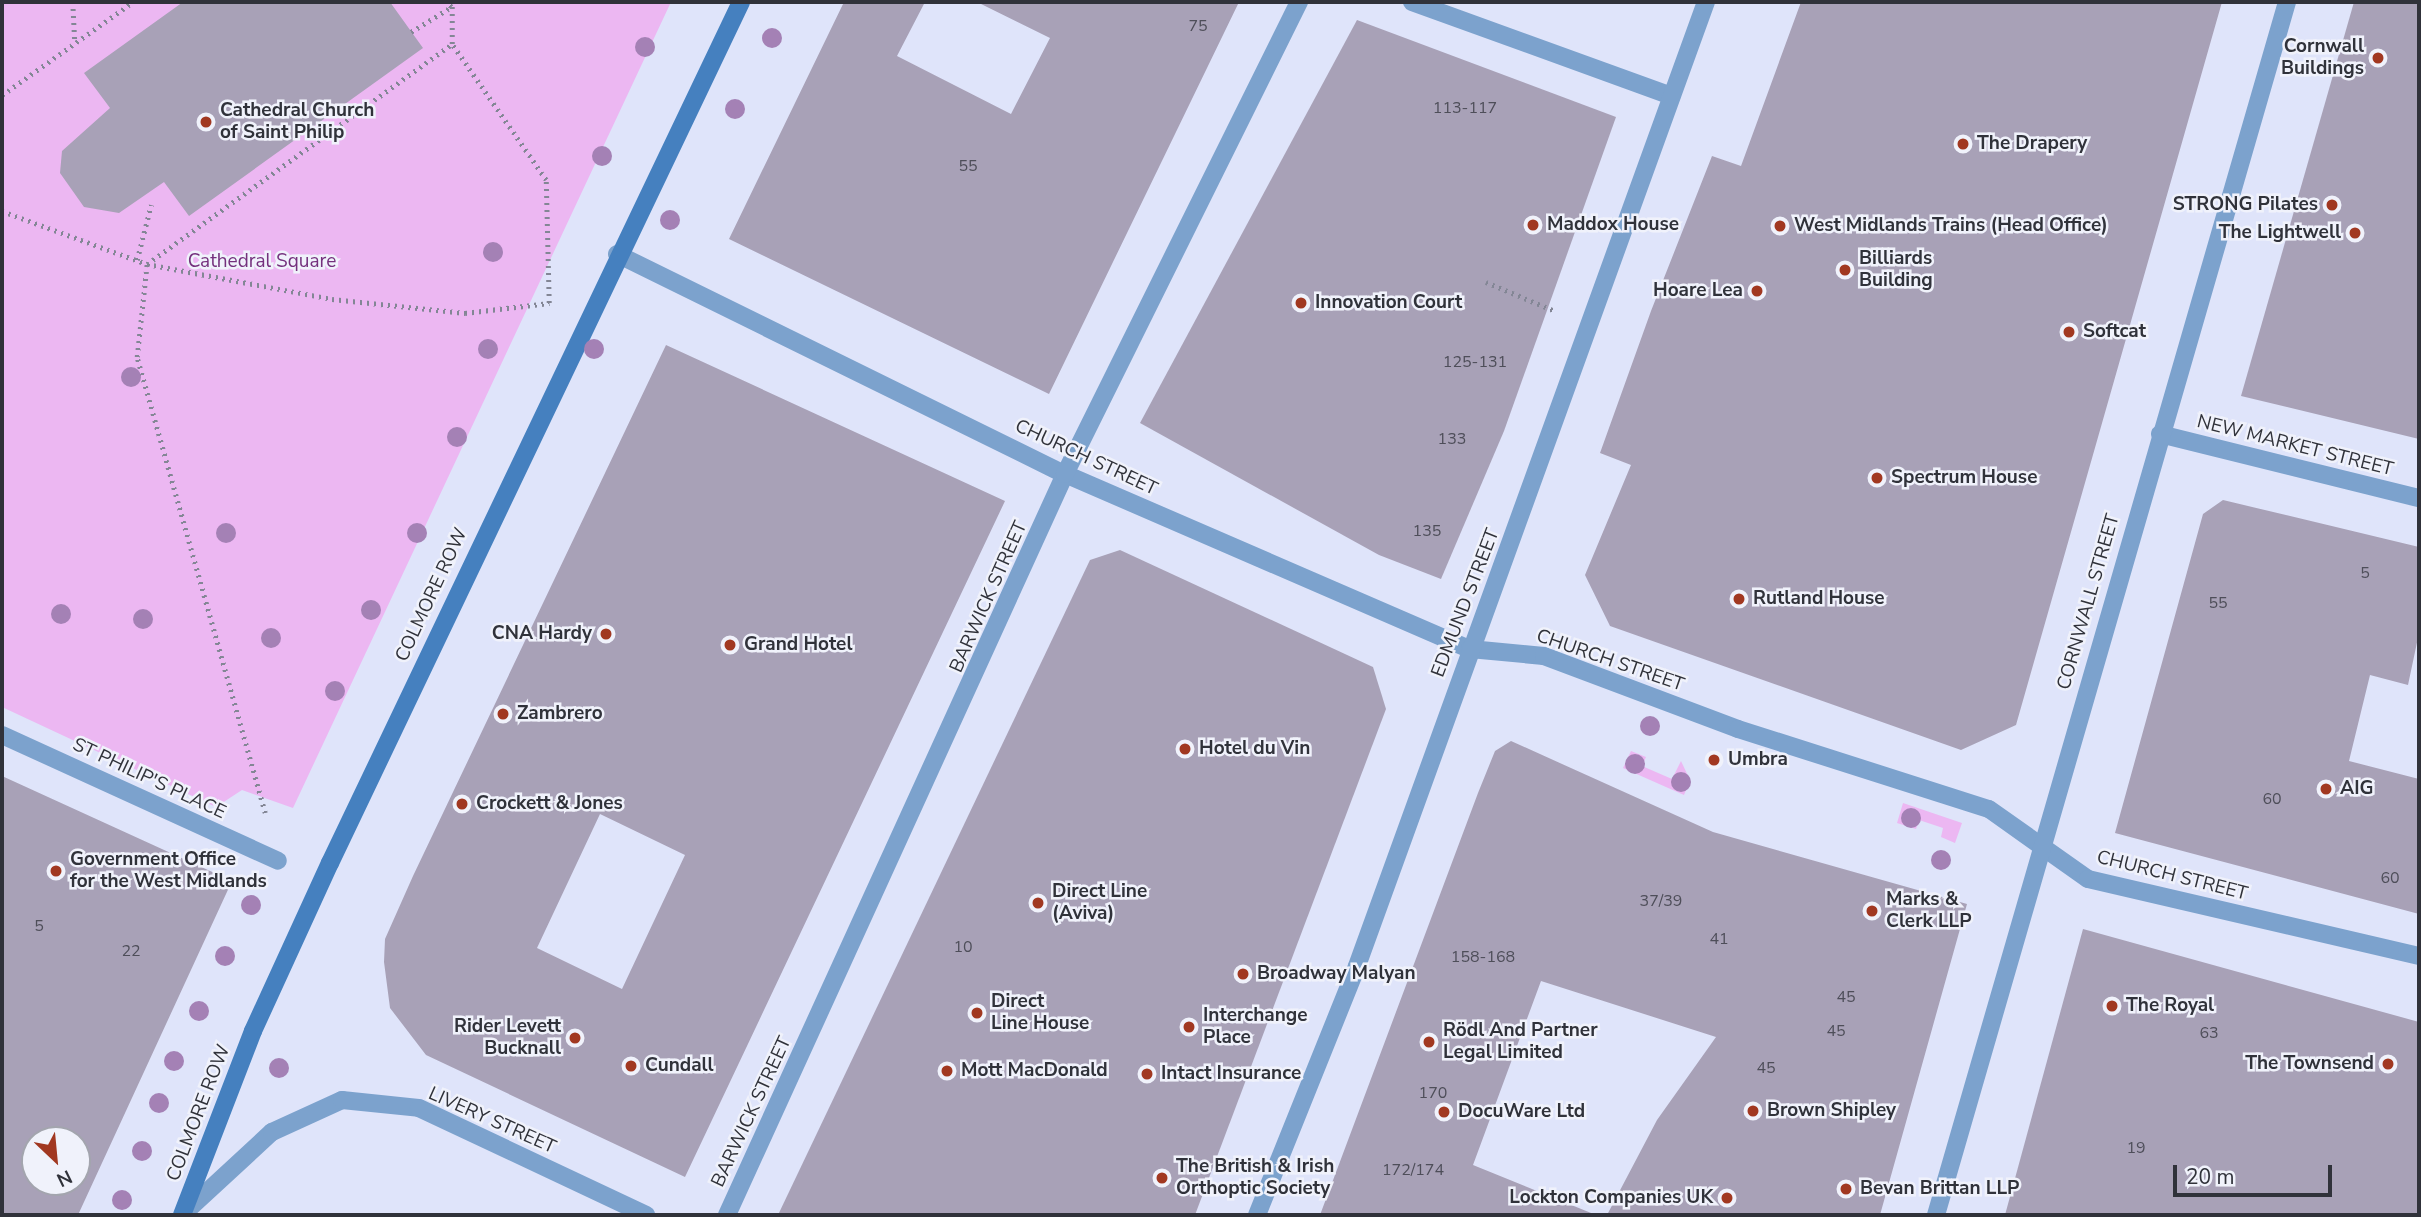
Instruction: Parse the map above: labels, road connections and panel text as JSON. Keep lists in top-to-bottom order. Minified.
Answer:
{"streets":{"street":["NEW MARKET STREET","CHURCH STREET","COLMORE ROW","BARWICK STREET","CORNWALL STREET","EDMUND STREET","ST PHILIP'S PLACE","LIVERY STREET"]},"crossings":[["NEW MARKET STREET","CORNWALL STREET"],["CHURCH STREET","COLMORE ROW"],["CHURCH STREET","BARWICK STREET"],["CHURCH STREET","CORNWALL STREET"],["CHURCH STREET","EDMUND STREET"],["COLMORE ROW","LIVERY STREET"]],"parks":["Cathedral Square"],"places":["Cornwall Buildings","Cathedral Church of Saint Philip","The Drapery","STRONG Pilates","Maddox House","West Midlands Trains (Head Office)","The Lightwell","Billiards Building","Hoare Lea","Innovation Court","Softcat","Spectrum House","Rutland House","CNA Hardy","Grand Hotel","Zambrero","Hotel du Vin","Umbra","AIG","Crockett & Jones","Government Office for the West Midlands","Direct Line (Aviva)","Marks & Clerk LLP","Broadway Malyan","The Royal","Direct Line House","Interchange Place","Rider Levett Bucknall","Rödl And Partner Legal Limited","The Townsend","Cundall","Mott MacDonald","Intact Insurance","Brown Shipley","DocuWare Ltd","The British & Irish Orthoptic Society","Bevan Brittan LLP","Lockton Companies UK"],"house_numbers":["75","113-117","55","125-131","133","135","5","55","60","60","37/39","5","41","10","22","158-168","45","45","63","45","170","19","172/174"],"scale_bar":"20 m","north":"bottom right"}
